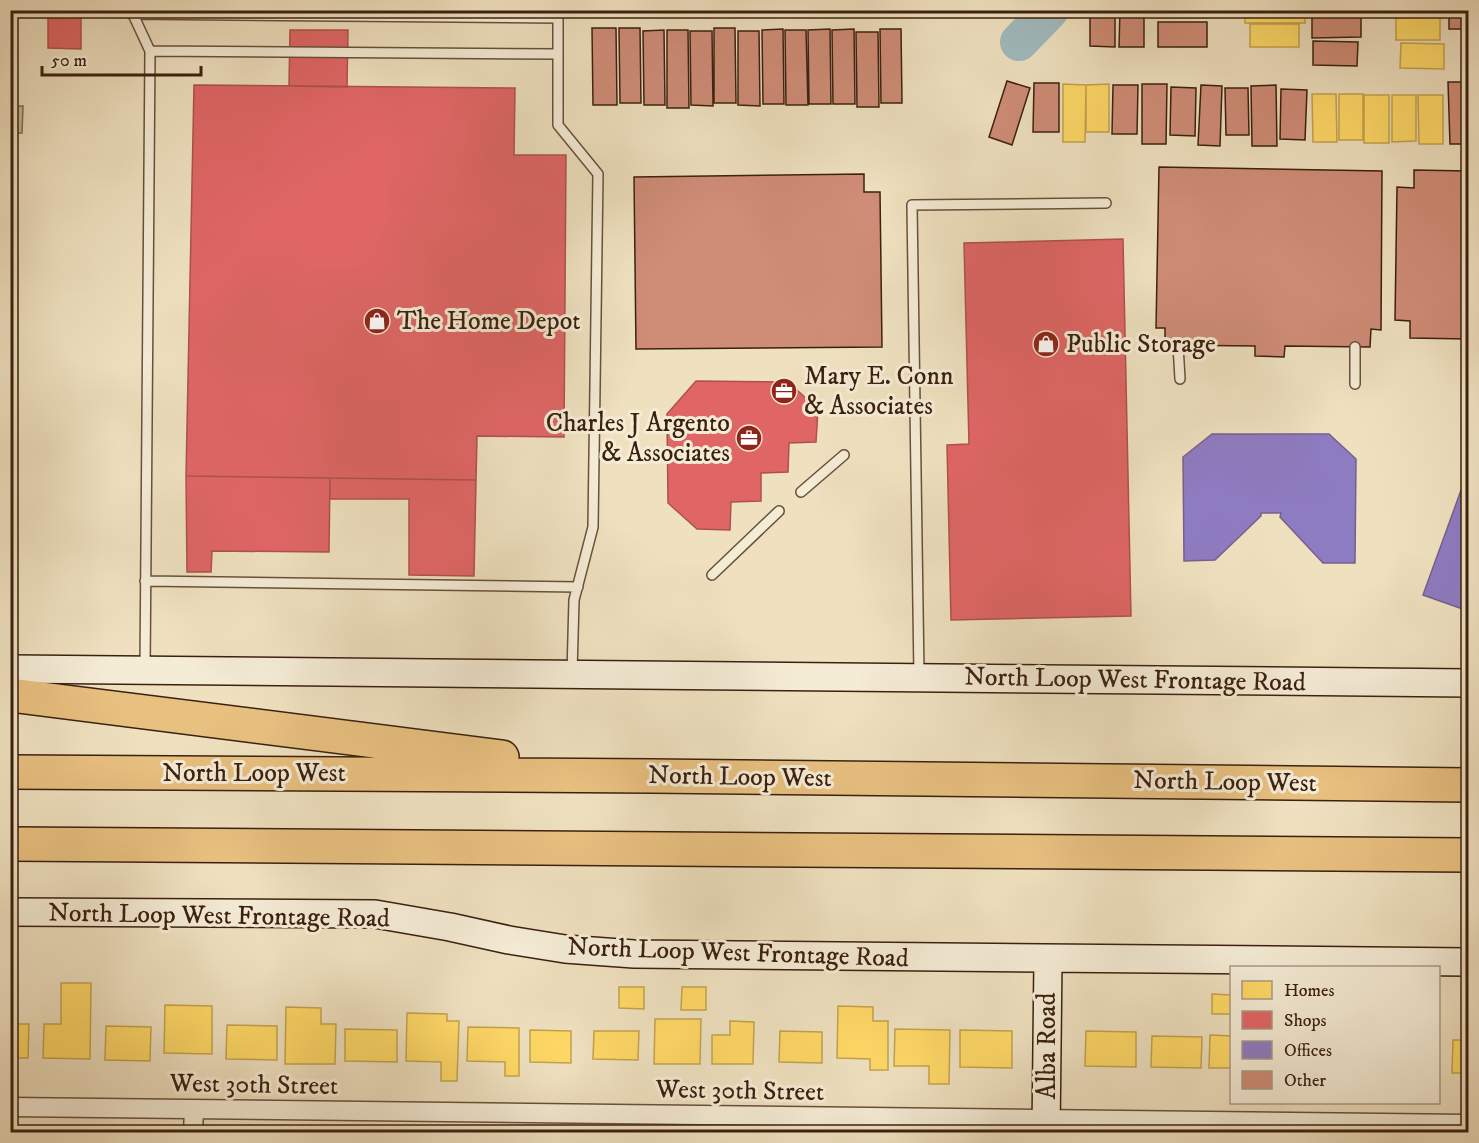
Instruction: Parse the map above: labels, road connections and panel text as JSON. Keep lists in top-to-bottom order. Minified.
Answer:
{"streets":{"highway":["North Loop West"],"main road":["North Loop West Frontage Road","Alba Road"],"street":["West 30th Street"]},"crossings":[["North Loop West Frontage Road","Alba Road"],["Alba Road","West 30th Street"]],"places":{"shop":["The Home Depot","Public Storage"],"office":["Mary E. Conn & Associates","Charles J Argento & Associates"]},"legend":["Homes","Shops","Offices","Other"],"scale_bar":"50 m"}
